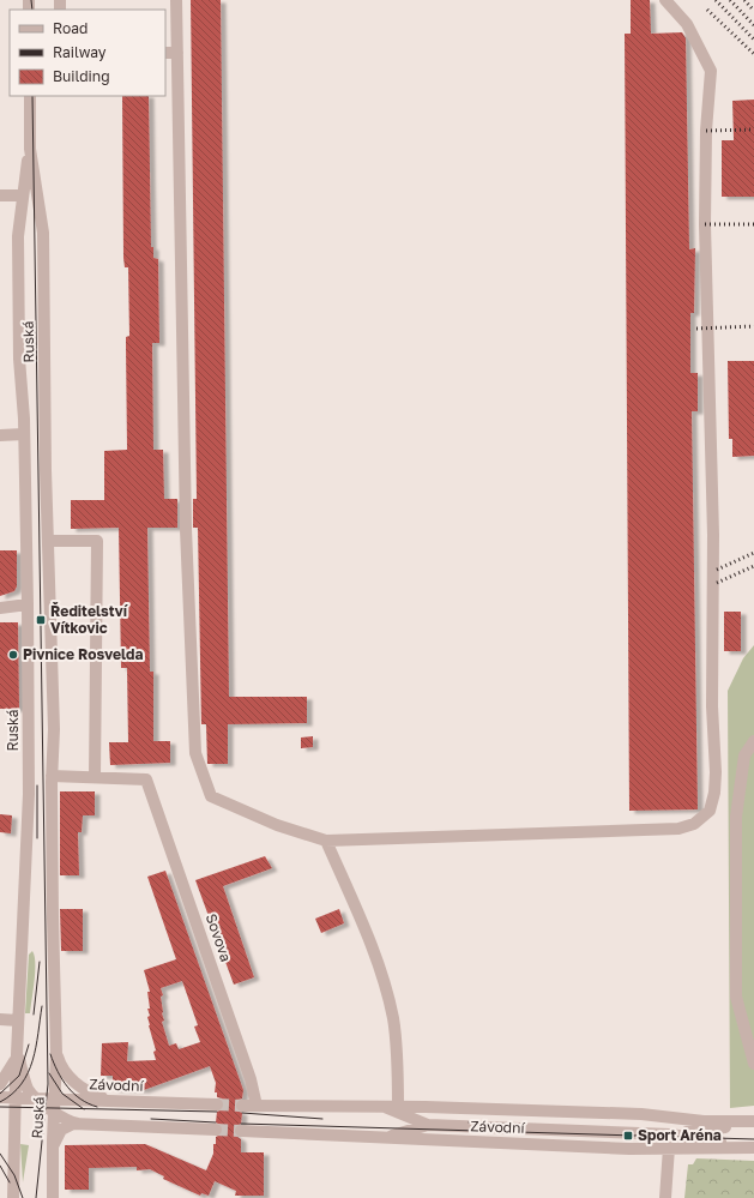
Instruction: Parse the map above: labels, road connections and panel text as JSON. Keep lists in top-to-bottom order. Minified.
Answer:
{"streets":{"street":["Ruská","Sovova","Závodní"]},"crossings":[["Ruská","Závodní"],["Sovova","Závodní"]],"places":{"transit":["Ředitelství Vítkovic","Sport Aréna"],"other":["Pivnice Rosvelda"]},"legend":["Road","Railway","Building"]}
